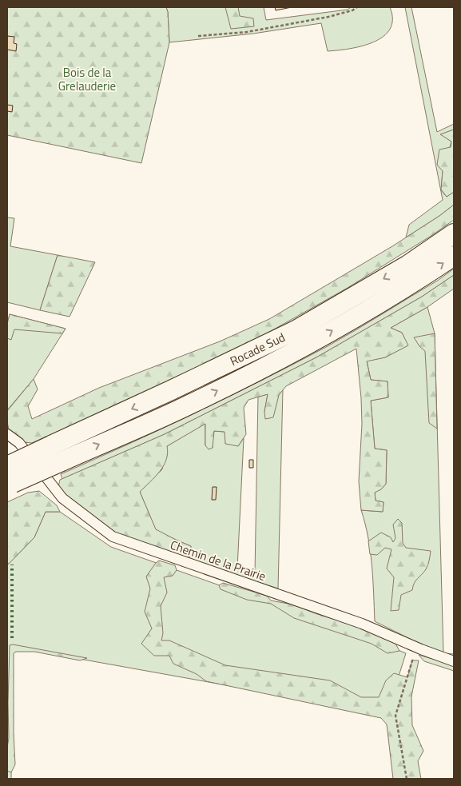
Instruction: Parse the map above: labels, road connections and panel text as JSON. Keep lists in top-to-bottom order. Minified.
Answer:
{"streets":{"highway":["Rocade Sud"],"street":["Chemin de la Prairie"]},"parks":["Bois de la Grelauderie"]}
